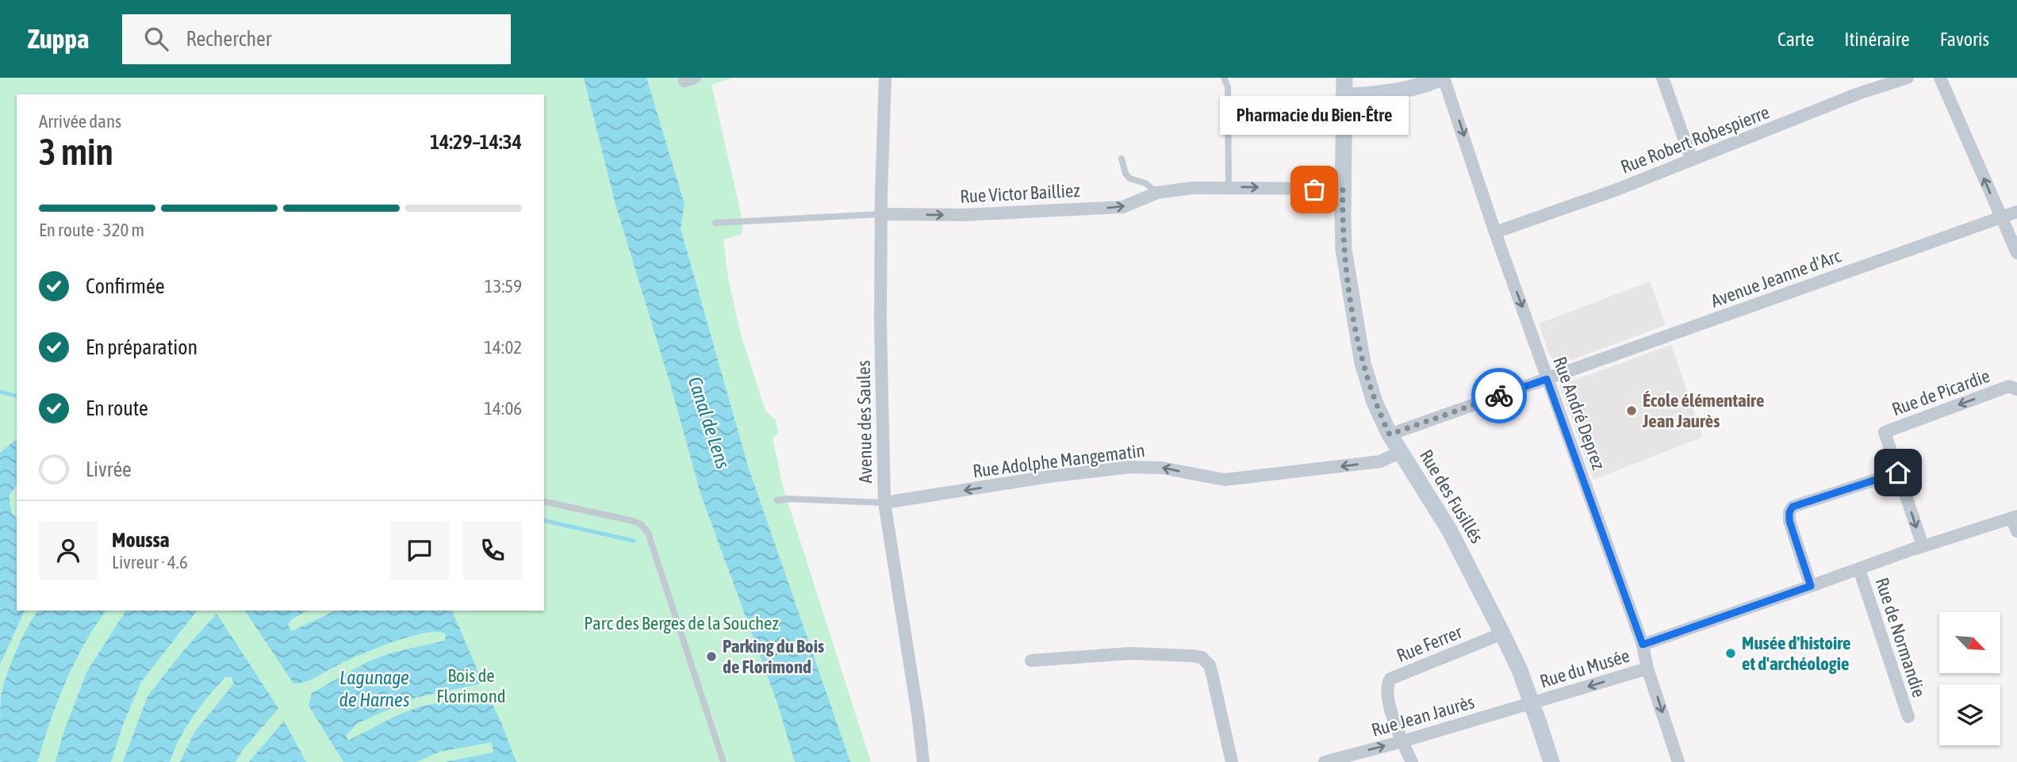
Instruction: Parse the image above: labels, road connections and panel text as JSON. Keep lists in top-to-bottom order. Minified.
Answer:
{"streets":{"main road":["Rue des Fusillés"],"street":["Rue Robert Robespierre","Rue Victor Bailliez","Avenue Jeanne d'Arc","Rue de Picardie","Rue André Deprez","Avenue des Saules","Rue Adolphe Mangematin","Rue de Normandie","Rue Ferrer","Rue du Musée","Rue Jean Jaurès"]},"crossings":[["Rue Robert Robespierre","Rue André Deprez"],["Rue Victor Bailliez","Avenue des Saules"],["Rue Victor Bailliez","Rue des Fusillés"],["Avenue Jeanne d'Arc","Rue André Deprez"],["Avenue Jeanne d'Arc","Rue des Fusillés"],["Rue André Deprez","Rue du Musée"],["Avenue des Saules","Rue Adolphe Mangematin"],["Rue Adolphe Mangematin","Rue des Fusillés"],["Rue des Fusillés","Rue Ferrer"],["Rue des Fusillés","Rue du Musée"],["Rue des Fusillés","Rue Jean Jaurès"],["Rue Ferrer","Rue Jean Jaurès"],["Rue du Musée","Rue Jean Jaurès"]],"one_way":["Rue Victor Bailliez","Rue André Deprez","Rue Adolphe Mangematin","Rue du Musée","Rue Jean Jaurès"],"water":["Canal de Lens","Lagunage de Harnes"],"parks":["Parc des Berges de la Souchez","Bois de Florimond"],"places":["Pharmacie du Bien-Être","École élémentaire Jean Jaurès","Musée d'histoire et d'archéologie","Parking du Bois de Florimond"],"north":"bottom right","page":{"header":"Zuppa","search":"Rechercher","nav":["Carte","Itinéraire","Favoris"],"heading":["3 min","Arrivée dans","14:29–14:34"],"panel":["Moussa","Livreur · 4.6"],"bubble":"Pharmacie du Bien-Être","bar":"En route · 320 m","list":[["Confirmée","13:59"],["En préparation","14:02"],["En route","14:06"],"Livrée"]}}
